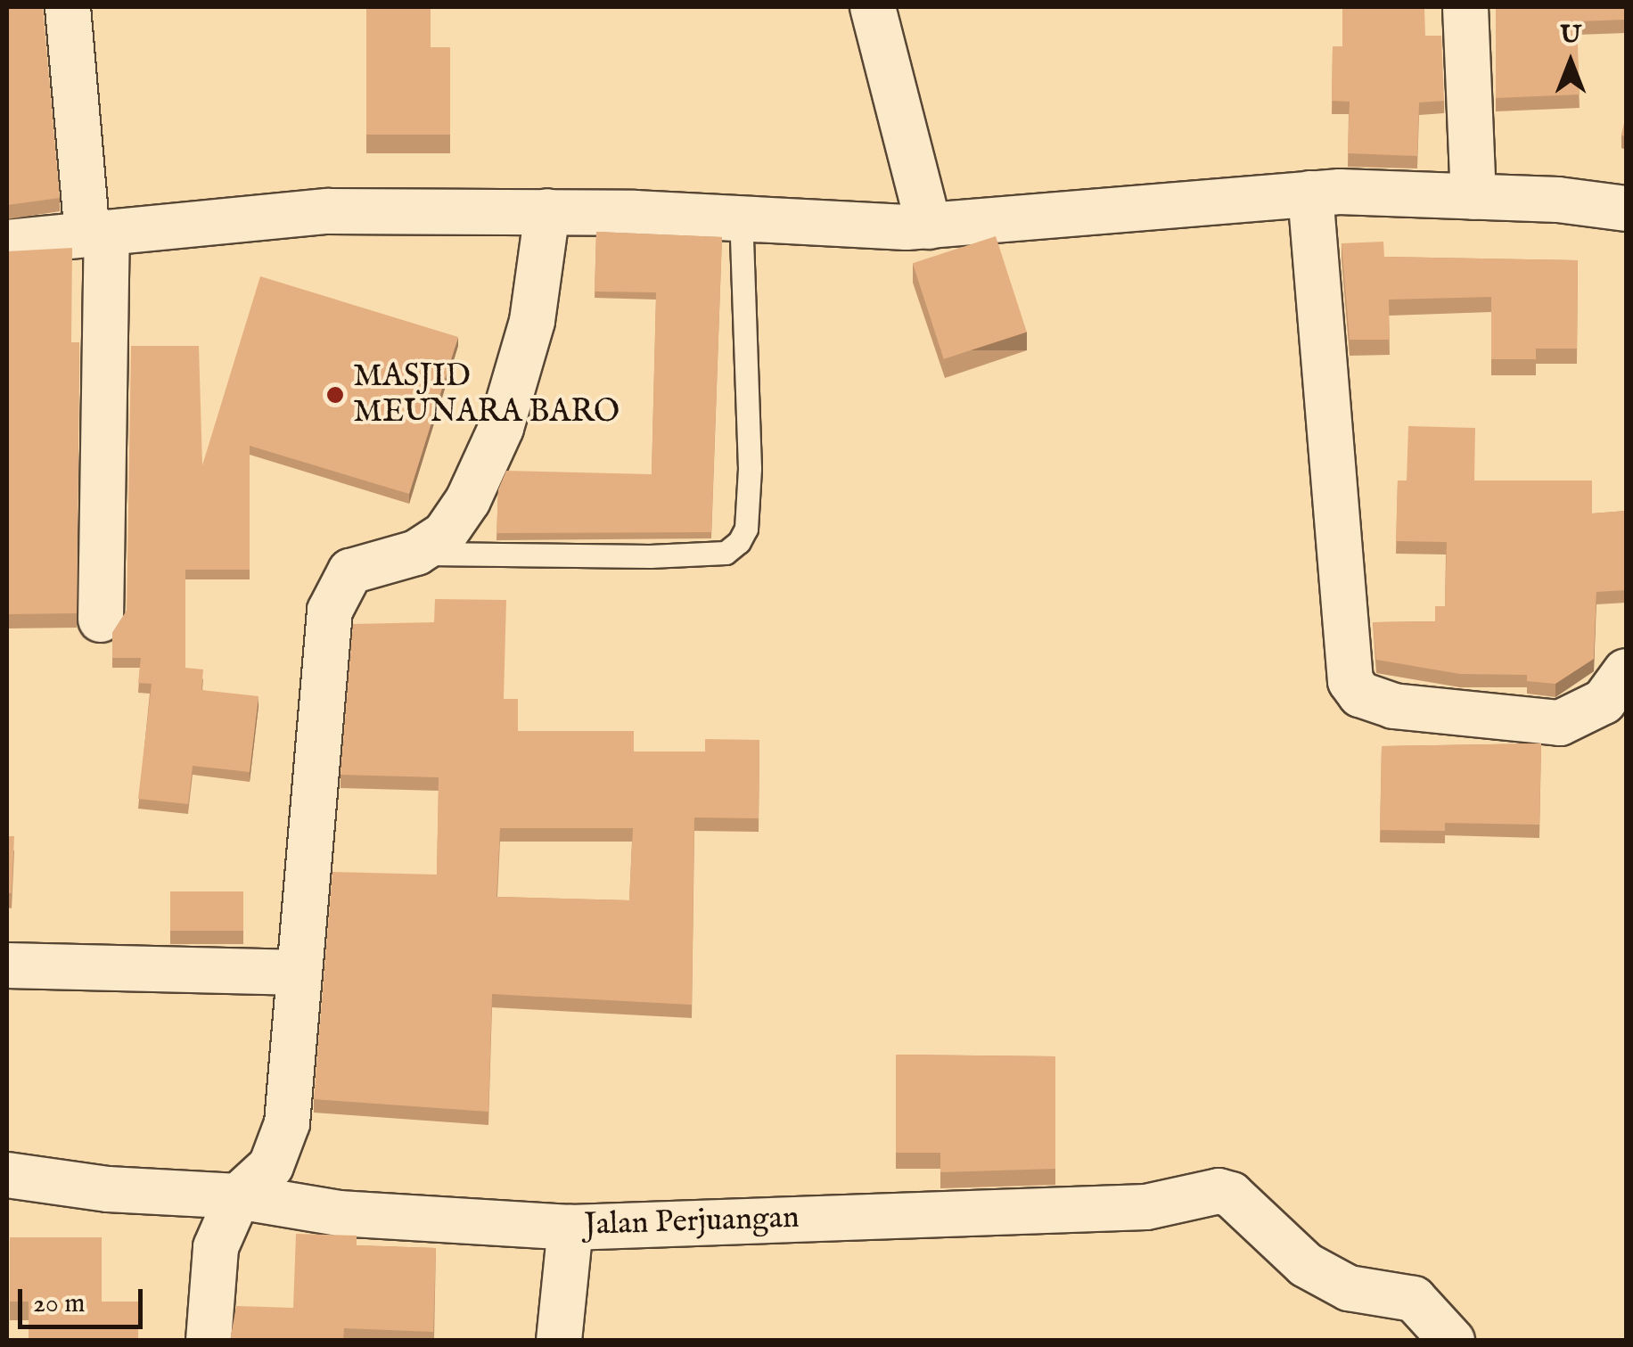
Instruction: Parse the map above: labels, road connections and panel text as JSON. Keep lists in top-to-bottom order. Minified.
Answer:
{"streets":{"street":["Jalan Perjuangan"]},"places":["MASJID MEUNARA BARO"],"scale_bar":"20 m","north":"top"}
